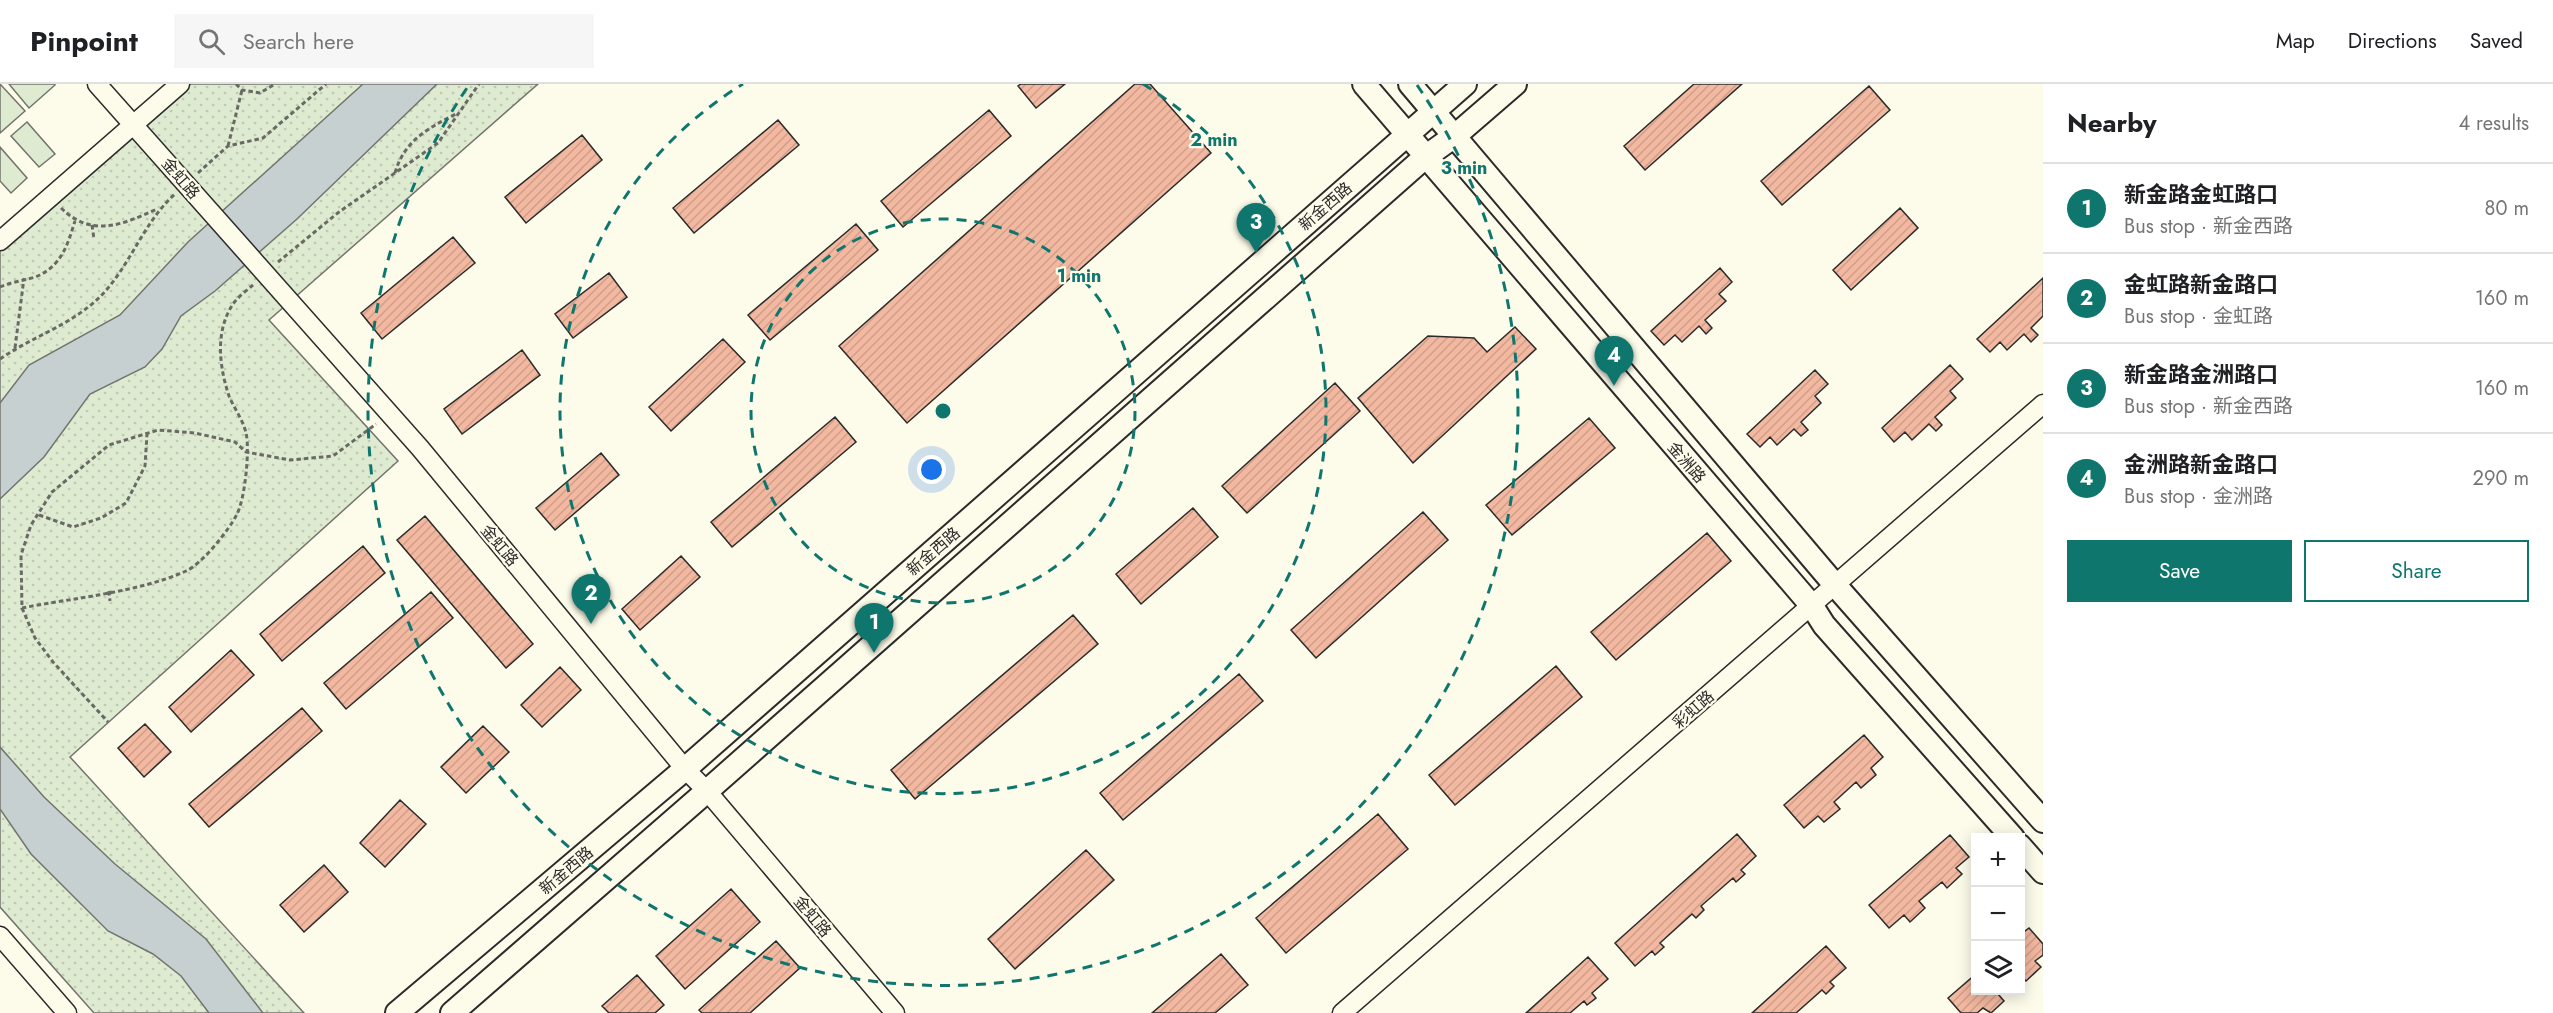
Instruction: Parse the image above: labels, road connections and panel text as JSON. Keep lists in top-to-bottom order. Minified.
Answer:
{"streets":{"main road":["新金西路","金洲路"],"street":["金虹路","彩虹路"]},"crossings":[["金虹路","新金西路"],["新金西路","金洲路"],["金洲路","彩虹路"]],"page":{"header":"Pinpoint","search":"Search here","nav":["Map","Directions","Saved"],"heading":["Nearby","4 results"],"list":[{"mark":"1","name":"新金路金虹路口","note":"Bus stop · 新金西路","value":"80 m"},{"mark":"2","name":"金虹路新金路口","note":"Bus stop · 金虹路","value":"160 m"},{"mark":"3","name":"新金路金洲路口","note":"Bus stop · 新金西路","value":"160 m"},{"mark":"4","name":"金洲路新金路口","note":"Bus stop · 金洲路","value":"290 m"}],"pins":["3","4","2","1"],"buttons":["Save","Share"],"map_buttons":["+","−"]},"rings":["2 min","3 min","1 min"]}
